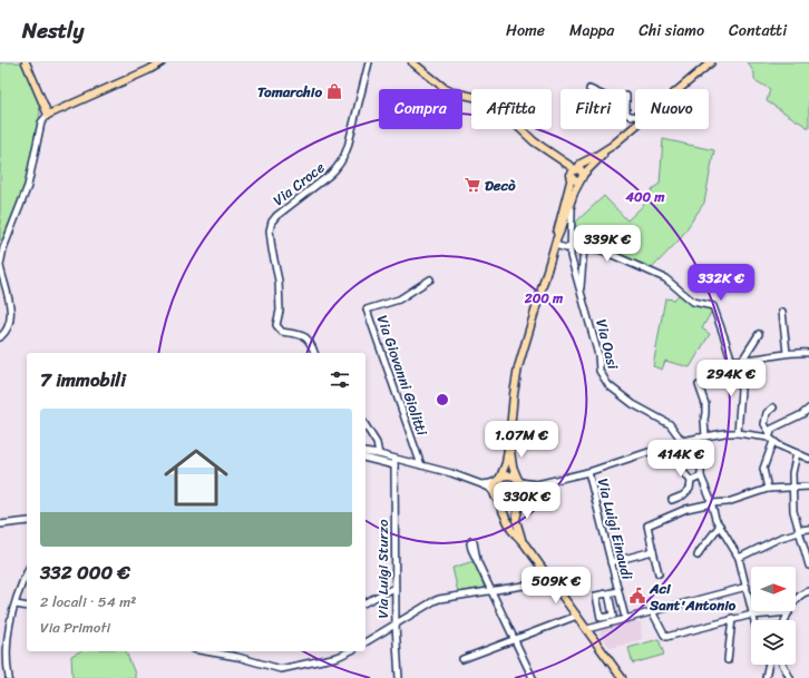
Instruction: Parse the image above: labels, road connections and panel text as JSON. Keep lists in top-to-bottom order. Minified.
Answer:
{"streets":{"street":["Via Croce","Via Oasi","Via Giovanni Giolitti","Via Luigi Einaudi","Via Luigi Sturzo"]},"places":{"shop":["Tomarchio"],"supermarket":["Decò"],"public building":["Aci Sant'Antonio"]},"north":"right","page":{"header":"Nestly","nav":["Home","Mappa","Chi siamo","Contatti"],"chip":["Compra","Affitta","Filtri","Nuovo"],"price":["339K €","332K €","294K €","1.07M €","414K €","330K €","509K €"],"heading":"7 immobili","list":[{"name":"332 000 €","note":"2 locali · 54 m² · Via Primoti"}]},"rings":["400 m","200 m"]}
